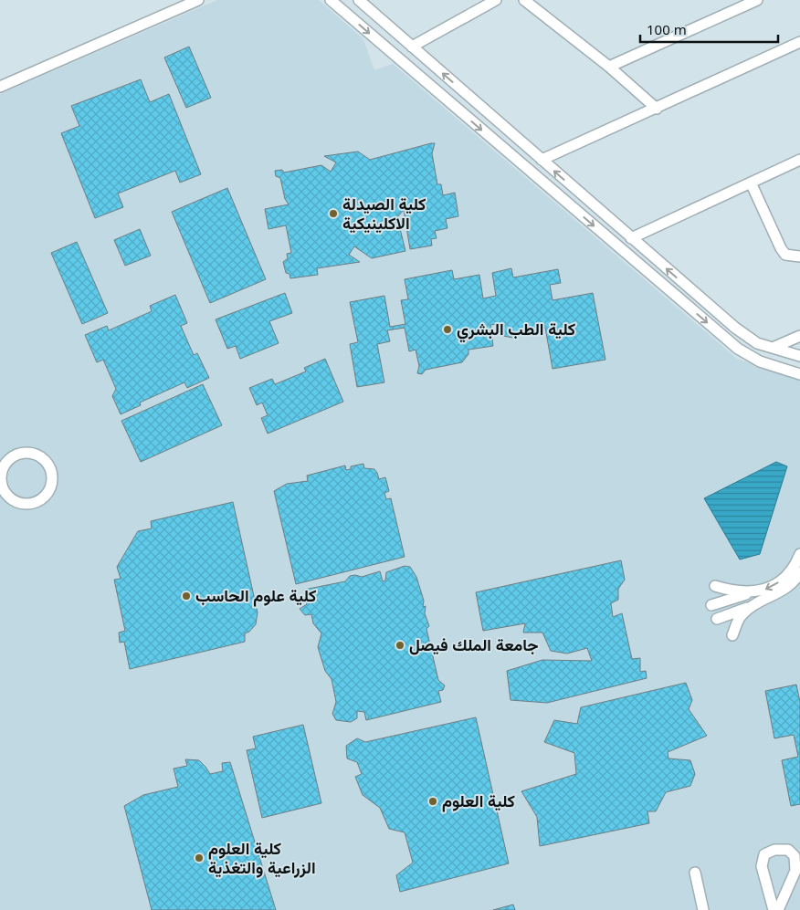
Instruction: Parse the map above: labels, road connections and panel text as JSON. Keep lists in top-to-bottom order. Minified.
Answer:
{"places":["كلية الصيدلة الاكلينيكية","كلية الطب البشري","كلية علوم الحاسب","جامعة الملك فيصل","كلية العلوم","كلية العلوم الزراعية والتغذية"],"scale_bar":"100 m"}
